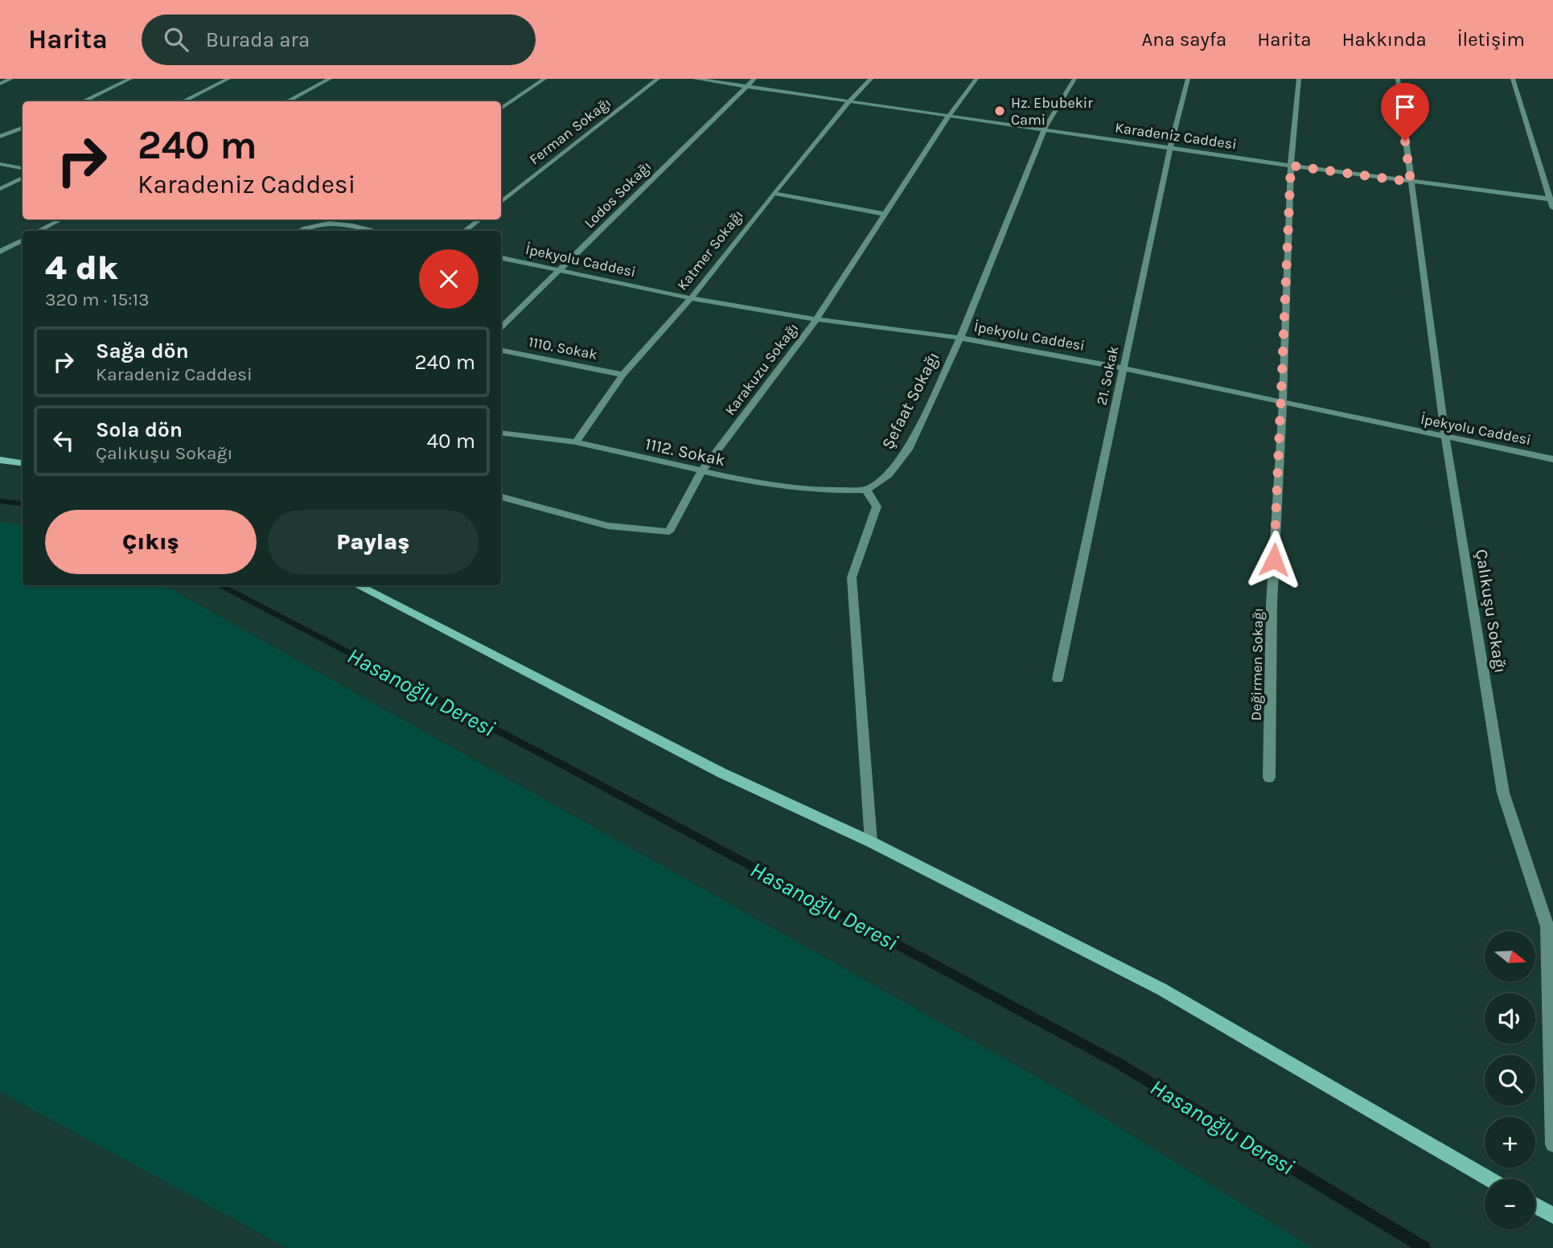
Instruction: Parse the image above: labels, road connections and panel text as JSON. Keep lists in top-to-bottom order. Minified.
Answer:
{"streets":{"street":["Ferman Sokağı","Karadeniz Caddesi","Lodos Sokağı","Katmer Sokağı","İpekyolu Caddesi","1110. Sokak","Karakuzu Sokağı","21. Sokak","Şefaat Sokağı","1112. Sokak","Çalıkuşu Sokağı","Değirmen Sokağı"]},"crossings":[["Karadeniz Caddesi","Lodos Sokağı"],["Karadeniz Caddesi","Katmer Sokağı"],["Karadeniz Caddesi","Karakuzu Sokağı"],["Karadeniz Caddesi","21. Sokak"],["Karadeniz Caddesi","Şefaat Sokağı"],["Karadeniz Caddesi","Çalıkuşu Sokağı"],["Karadeniz Caddesi","Değirmen Sokağı"],["Lodos Sokağı","İpekyolu Caddesi"],["Katmer Sokağı","İpekyolu Caddesi"],["Katmer Sokağı","1110. Sokak"],["Katmer Sokağı","1112. Sokak"],["İpekyolu Caddesi","Karakuzu Sokağı"],["İpekyolu Caddesi","21. Sokak"],["İpekyolu Caddesi","Şefaat Sokağı"],["İpekyolu Caddesi","Çalıkuşu Sokağı"],["İpekyolu Caddesi","Değirmen Sokağı"],["Karakuzu Sokağı","1112. Sokak"],["Şefaat Sokağı","1112. Sokak"]],"water":["Hasanoğlu Deresi"],"places":["Hz. Ebubekir Cami"],"north":"right","page":{"header":"Harita","search":"Burada ara","nav":["Ana sayfa","Harita","Hakkında","İletişim"],"turn":["240 m","Karadeniz Caddesi"],"heading":["4 dk","320 m · 15:13"],"list":[{"name":"Sağa dön","note":"Karadeniz Caddesi","value":"240 m"},{"name":"Sola dön","note":"Çalıkuşu Sokağı","value":"40 m"}],"buttons":["Çıkış","Paylaş"],"map_buttons":["+","−"]}}
